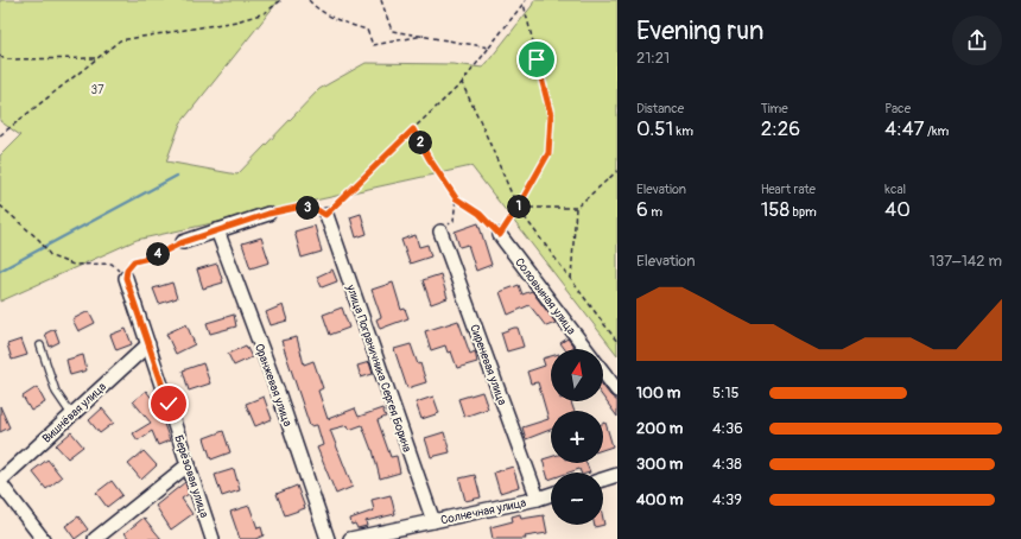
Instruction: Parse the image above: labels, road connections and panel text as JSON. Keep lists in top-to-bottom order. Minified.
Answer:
{"streets":{"street":["Соловьиная улица","Сиреневая улица","улица Пограничника Сергея Борина","Оранжевая улица","Вишнёвая улица","Берёзовая улица","Солнечная улица"]},"crossings":[["Сиреневая улица","Солнечная улица"],["улица Пограничника Сергея Борина","Солнечная улица"],["Вишнёвая улица","Берёзовая улица"]],"parks":["37"],"north":"top","page":{"heading":["Evening run","21:21"],"stats":[["Distance","0.51 km"],["Time","2:26"],["Pace","4:47 /km"],["Elevation","6 m"],["Heart rate","158 bpm"],["kcal","40"]],"pins":["2","1","3","4"],"chart":["Elevation","137–142 m"],"map_buttons":["+","−"],"list":[{"name":"100 m","note":"5:15"},{"name":"200 m","note":"4:36"},{"name":"300 m","note":"4:38"},{"name":"400 m","note":"4:39"}]}}
